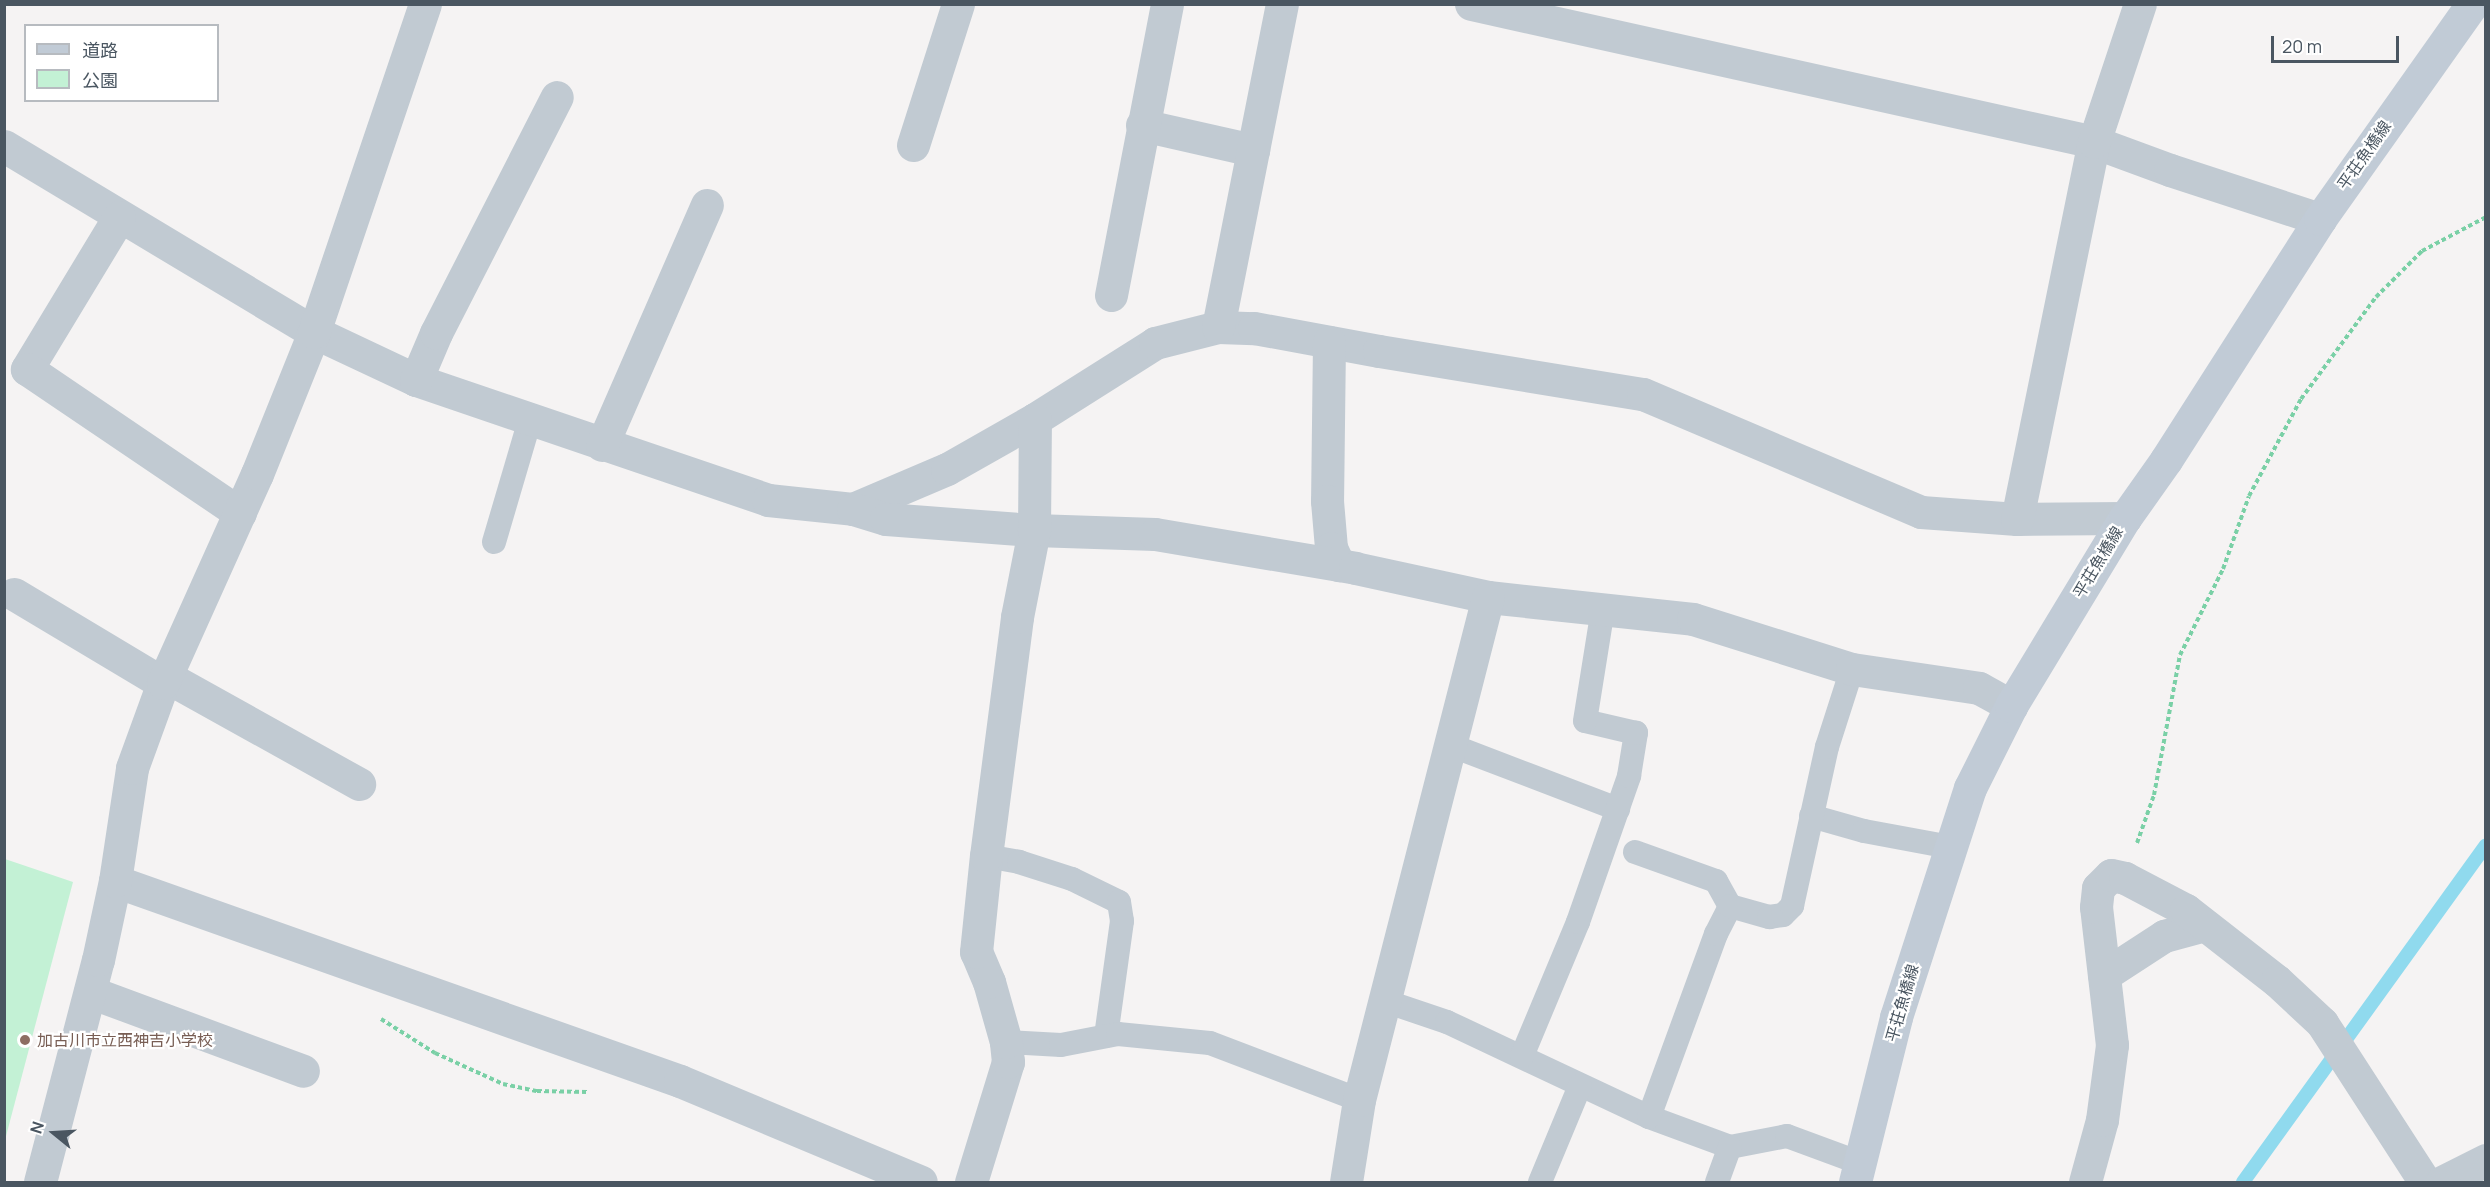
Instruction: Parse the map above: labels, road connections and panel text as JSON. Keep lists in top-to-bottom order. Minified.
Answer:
{"streets":{"main road":["平荘魚橋線"]},"places":["加古川市立西神吉小学校"],"legend":["道路","公園"],"scale_bar":"20 m","north":"left"}
